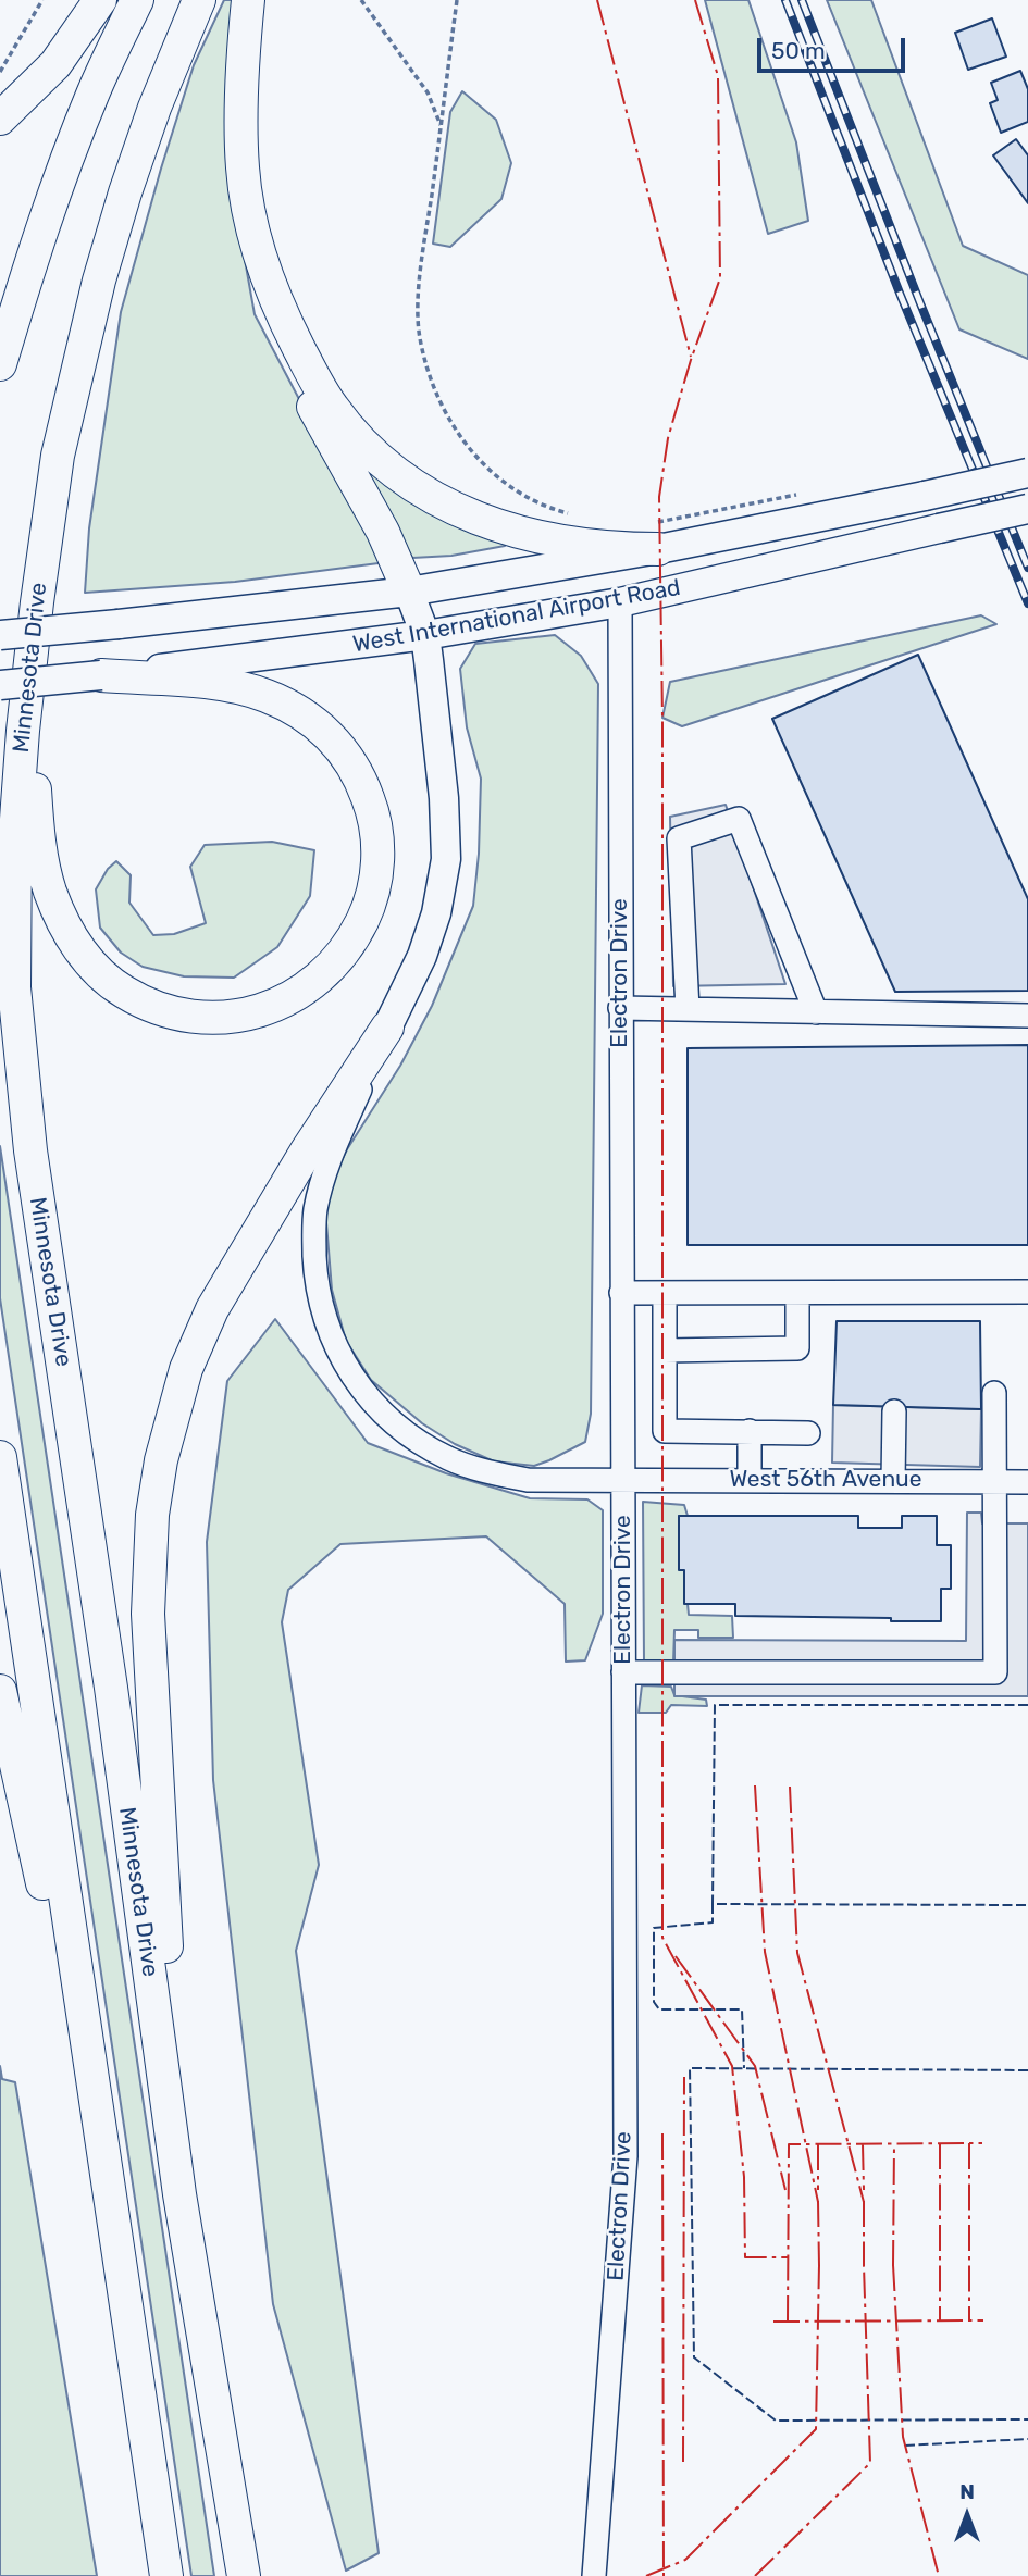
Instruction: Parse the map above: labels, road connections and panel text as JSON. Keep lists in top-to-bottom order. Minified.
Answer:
{"streets":{"highway":["Minnesota Drive"],"main road":["West International Airport Road"],"street":["Electron Drive","West 56th Avenue"]},"crossings":[["West International Airport Road","Minnesota Drive"],["West International Airport Road","Electron Drive"],["Electron Drive","West 56th Avenue"]],"scale_bar":"50 m","north":"top"}
